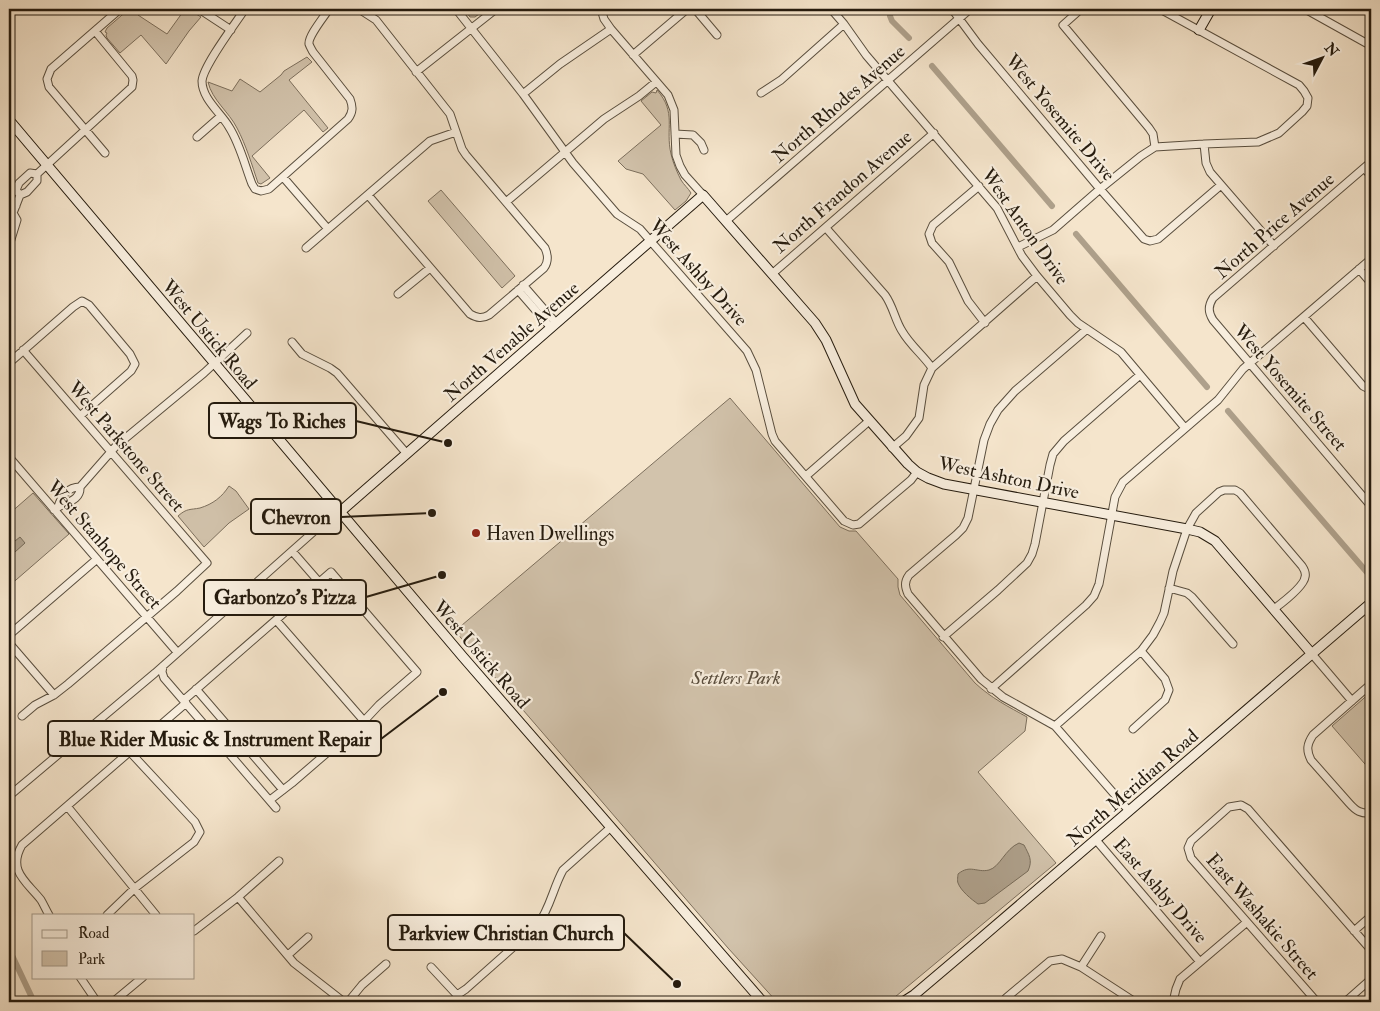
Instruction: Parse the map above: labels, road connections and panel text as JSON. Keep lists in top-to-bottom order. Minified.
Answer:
{"streets":{"main road":["West Ustick Road","North Venable Avenue","West Ashton Drive","North Meridian Road"],"street":["North Rhodes Avenue","West Yosemite Drive","North Frandon Avenue","North Price Avenue","West Anton Drive","West Ashby Drive","West Yosemite Street","West Parkstone Street","West Stanhope Street","East Ashby Drive","East Washakie Street"]},"crossings":[["North Rhodes Avenue","West Yosemite Drive"],["North Rhodes Avenue","West Anton Drive"],["North Rhodes Avenue","West Ashton Drive"],["North Frandon Avenue","West Anton Drive"],["North Frandon Avenue","West Ashton Drive"],["North Price Avenue","West Yosemite Street"],["West Ashby Drive","North Venable Avenue"],["West Ashby Drive","West Ashton Drive"],["West Ustick Road","North Venable Avenue"],["North Venable Avenue","West Ashton Drive"],["West Parkstone Street","West Stanhope Street"],["West Ashton Drive","North Meridian Road"],["North Meridian Road","East Ashby Drive"]],"parks":["Settlers Park"],"places":["Wags To Riches","Chevron","Haven Dwellings","Garbonzo's Pizza","Blue Rider Music & Instrument Repair","Parkview Christian Church"],"legend":["Road","Park"],"north":"top right"}
